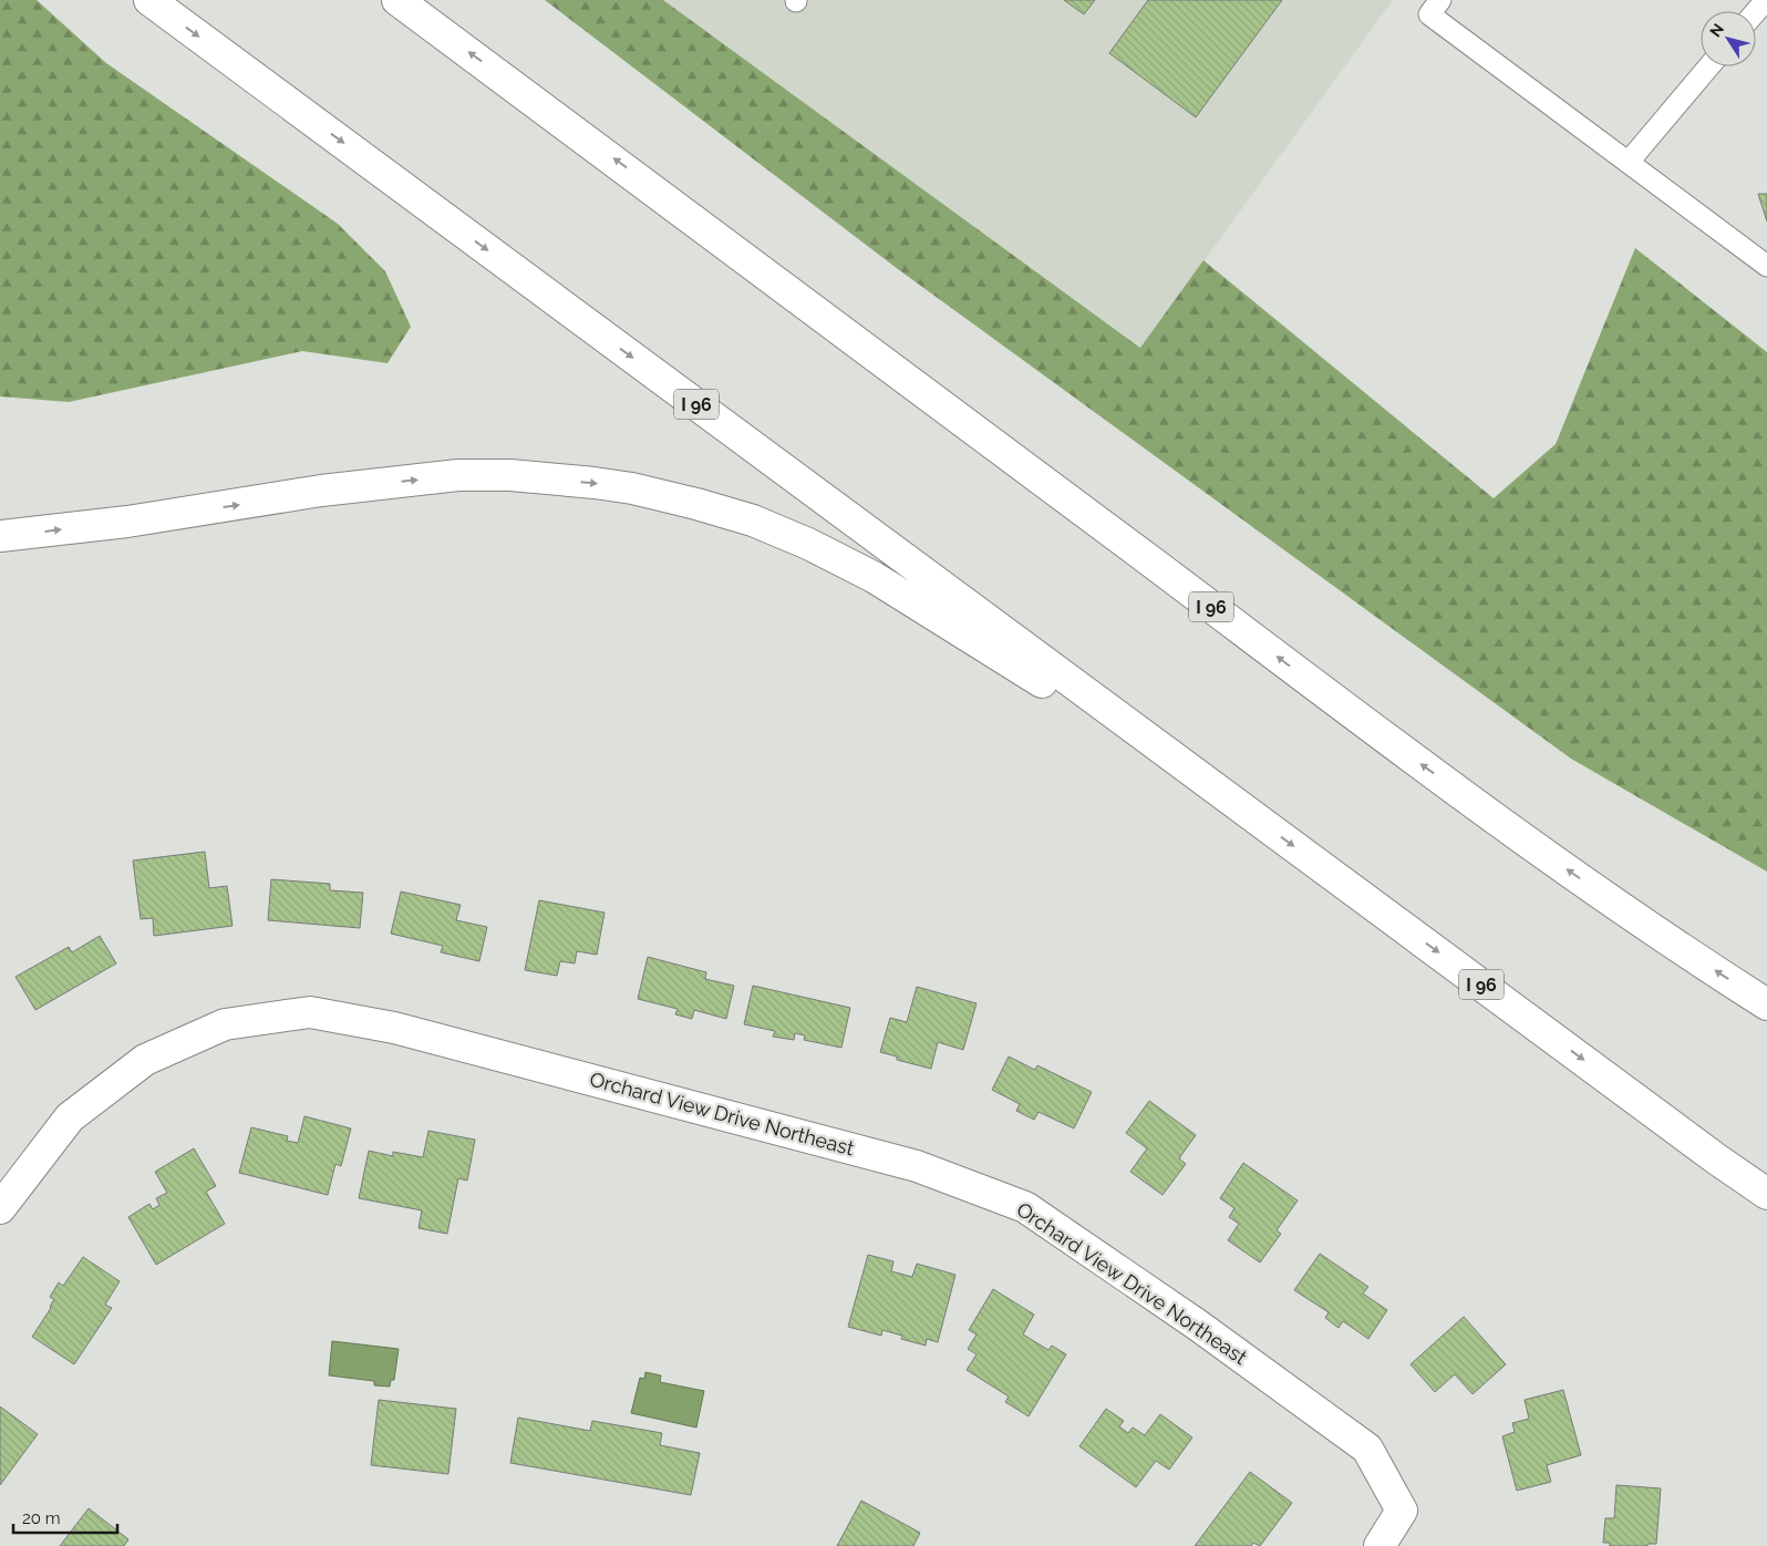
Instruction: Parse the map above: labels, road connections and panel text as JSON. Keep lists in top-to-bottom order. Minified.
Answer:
{"streets":{"main road":["I 96","Orchard View Drive Northeast"]},"scale_bar":"20 m","north":"top left"}
